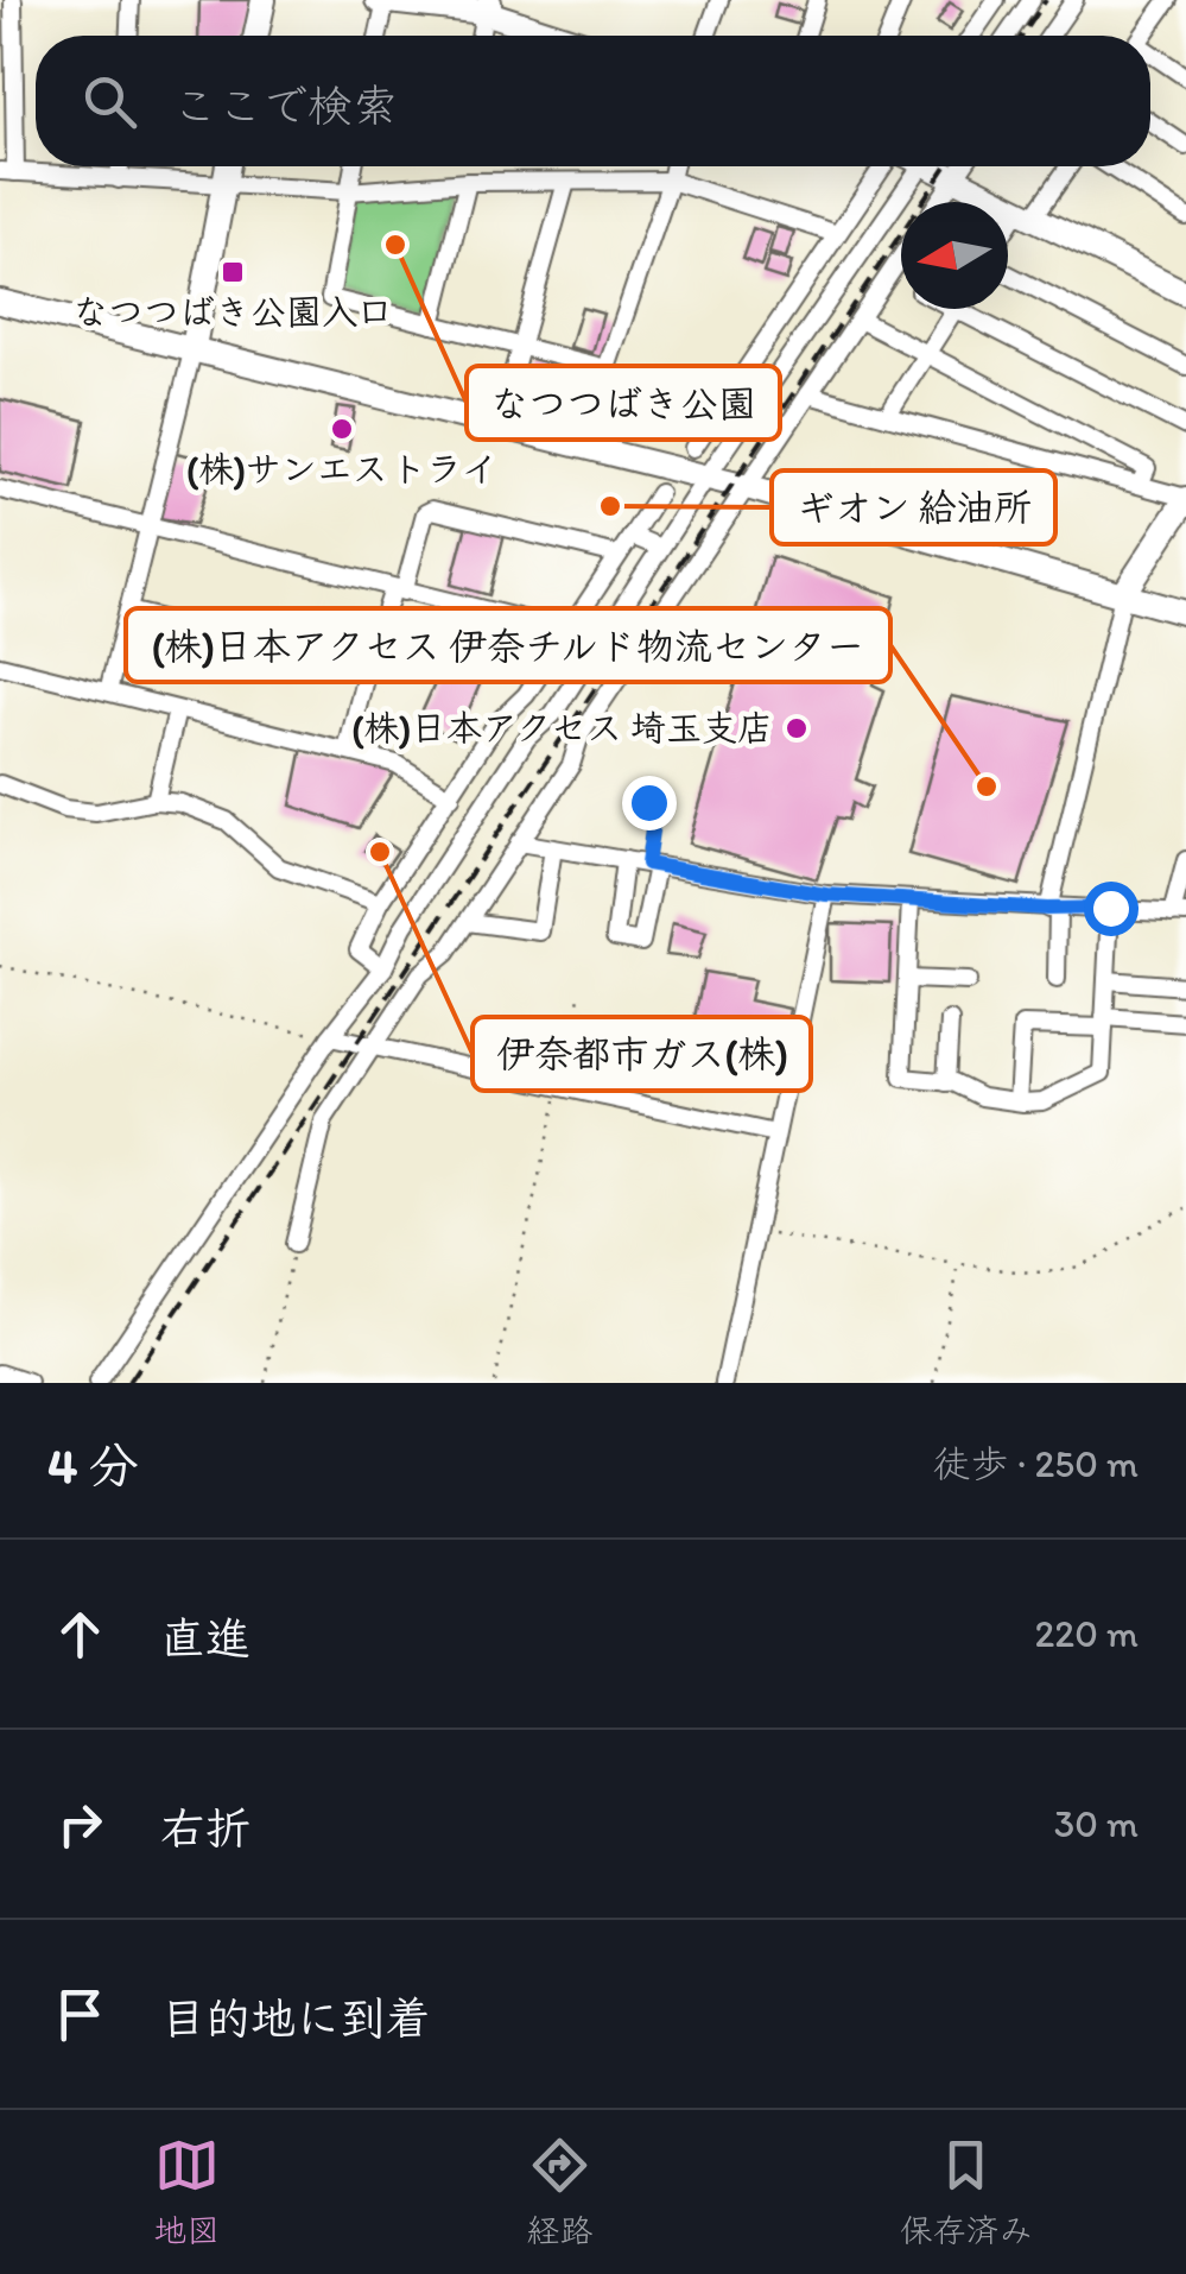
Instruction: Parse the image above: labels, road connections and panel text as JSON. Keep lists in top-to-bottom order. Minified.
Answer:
{"places":{"other":["なつつばき公園","(株)サンエストライ","ギオン 給油所","(株)日本アクセス 埼玉支店","(株)日本アクセス 伊奈チルド物流センター","伊奈都市ガス(株)"],"transit":["なつつばき公園入口"]},"north":"left","page":{"search":"ここで検索","heading":["4 分","徒歩 · 250 m"],"list":[["直進","220 m"],["右折","30 m"],"目的地に到着"],"nav":["地図","経路","保存済み"]}}
